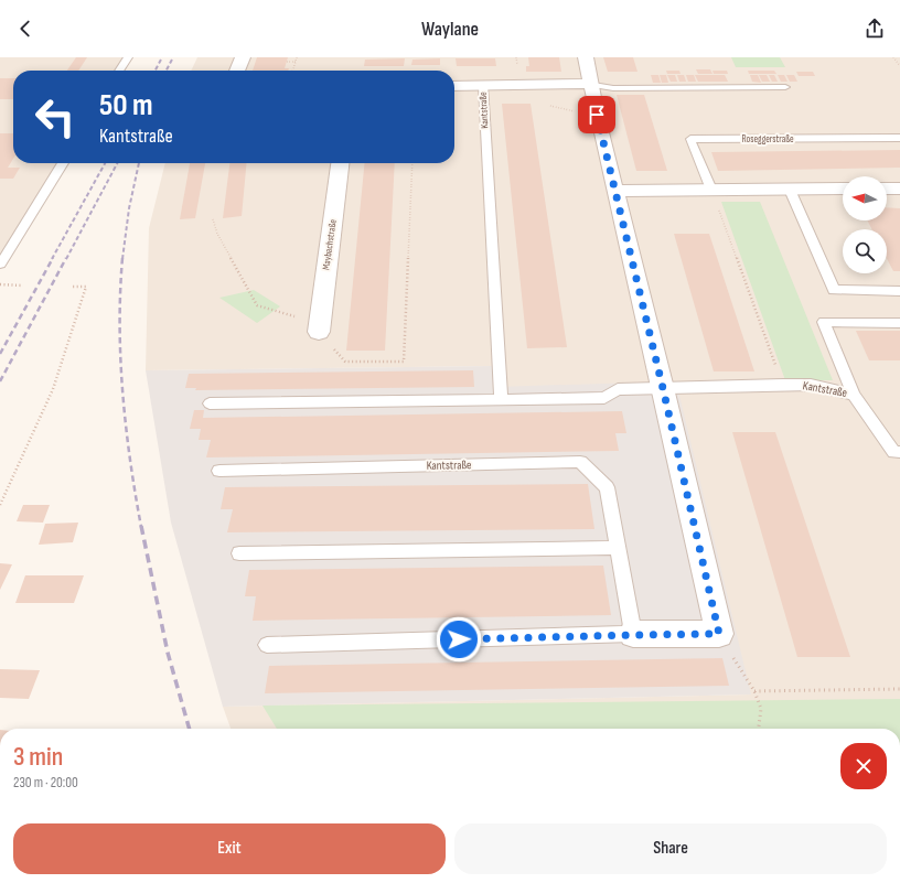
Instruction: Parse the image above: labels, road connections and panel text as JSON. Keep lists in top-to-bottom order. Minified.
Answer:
{"streets":{"street":["Maybachstraße"],"lane":["Kantstraße","Roseggerstraße"]},"north":"left","page":{"header":"Waylane","turn":["50 m","Kantstraße"],"heading":["3 min","230 m · 20:00"],"buttons":["Exit","Share"]}}
